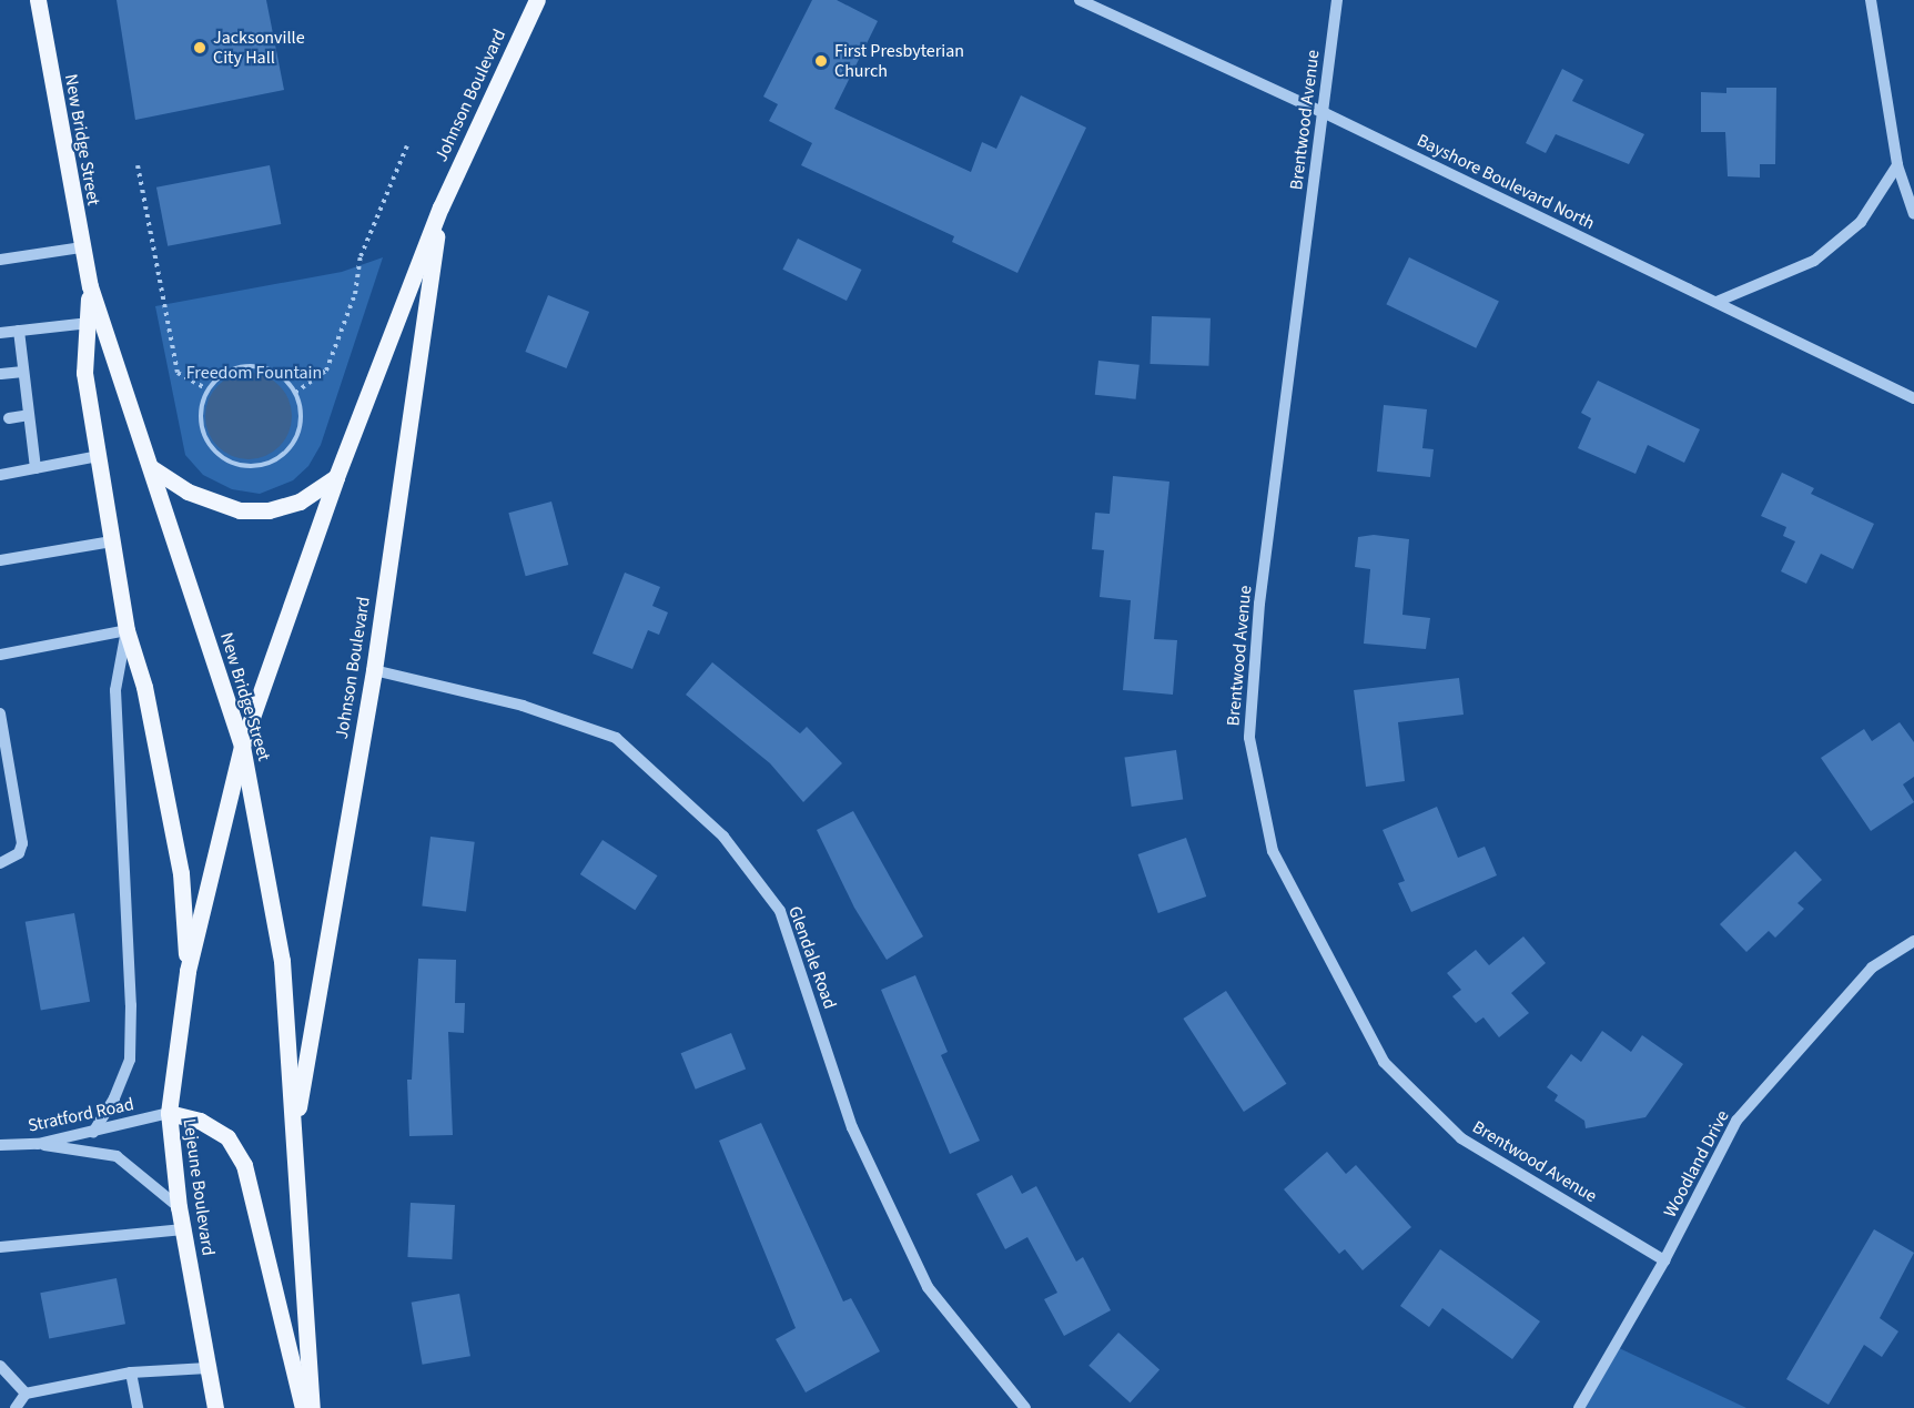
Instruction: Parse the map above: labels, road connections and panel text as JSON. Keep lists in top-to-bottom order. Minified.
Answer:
{"streets":{"main road":["Johnson Boulevard","New Bridge Street","Lejeune Boulevard"],"street":["Brentwood Avenue","Bayshore Boulevard North","Glendale Road","Stratford Road","Woodland Drive"]},"crossings":[["Johnson Boulevard","New Bridge Street"],["Johnson Boulevard","Glendale Road"],["Johnson Boulevard","Lejeune Boulevard"],["Brentwood Avenue","Bayshore Boulevard North"],["Brentwood Avenue","Woodland Drive"],["New Bridge Street","Stratford Road"],["New Bridge Street","Lejeune Boulevard"],["Stratford Road","Lejeune Boulevard"]],"parks":["Freedom Fountain"],"places":["Jacksonville City Hall","First Presbyterian Church"]}
